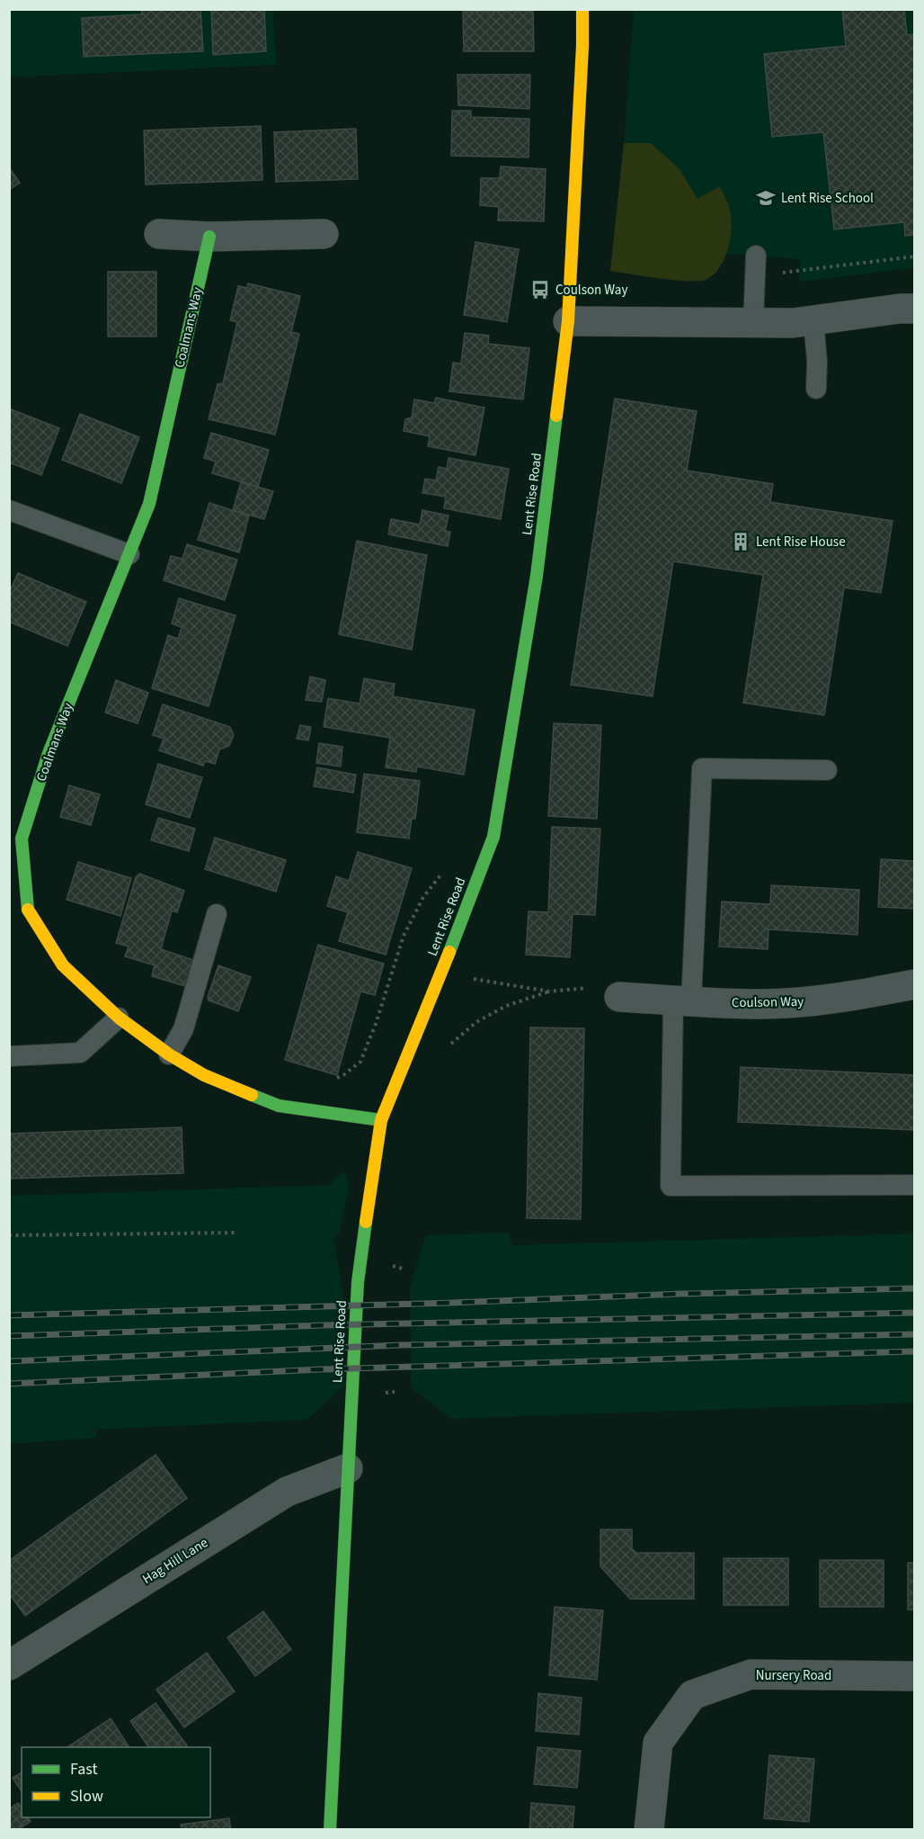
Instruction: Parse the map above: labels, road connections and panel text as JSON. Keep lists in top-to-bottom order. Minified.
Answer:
{"streets":{"street":["Coalmans Way","Lent Rise Road","Coulson Way","Hag Hill Lane","Nursery Road"]},"crossings":[["Coalmans Way","Lent Rise Road"],["Lent Rise Road","Hag Hill Lane"]],"places":{"school or university":["Lent Rise School"],"bus stop":["Coulson Way"],"building":["Lent Rise House"]},"legend":["Fast","Slow"]}
